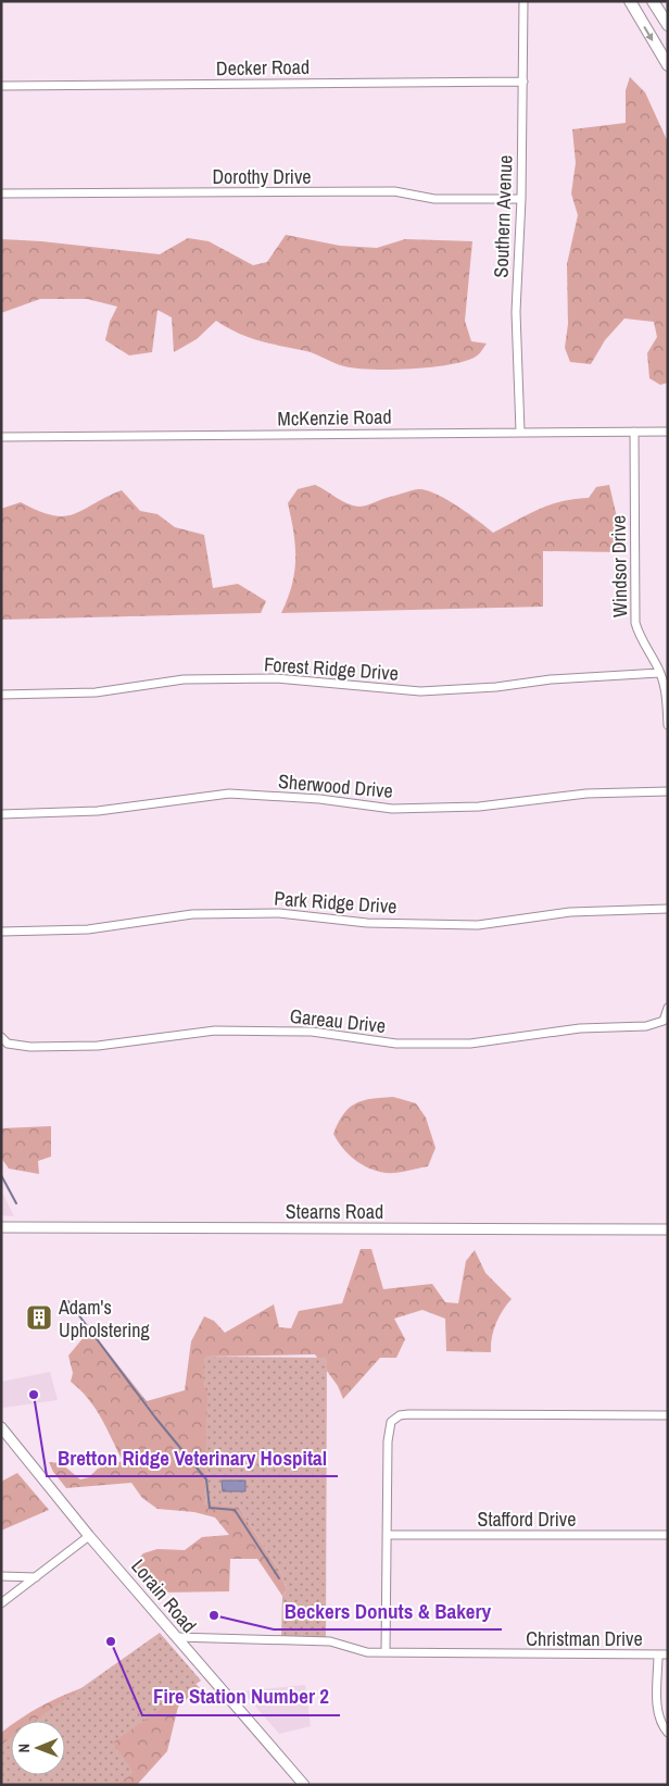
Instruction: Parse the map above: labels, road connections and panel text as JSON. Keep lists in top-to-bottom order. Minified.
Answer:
{"streets":{"main road":["Stearns Road","Lorain Road"],"street":["Decker Road","Dorothy Drive","Southern Avenue","McKenzie Road","Windsor Drive","Forest Ridge Drive","Sherwood Drive","Park Ridge Drive","Gareau Drive","Stafford Drive","Christman Drive"]},"crossings":[["Decker Road","Southern Avenue"],["Dorothy Drive","Southern Avenue"],["Southern Avenue","McKenzie Road"],["McKenzie Road","Windsor Drive"],["Windsor Drive","Forest Ridge Drive"],["Lorain Road","Christman Drive"]],"places":{"building":["Adam's Upholstering"],"other":["Bretton Ridge Veterinary Hospital","Beckers Donuts & Bakery","Fire Station Number 2"]},"north":"left"}
